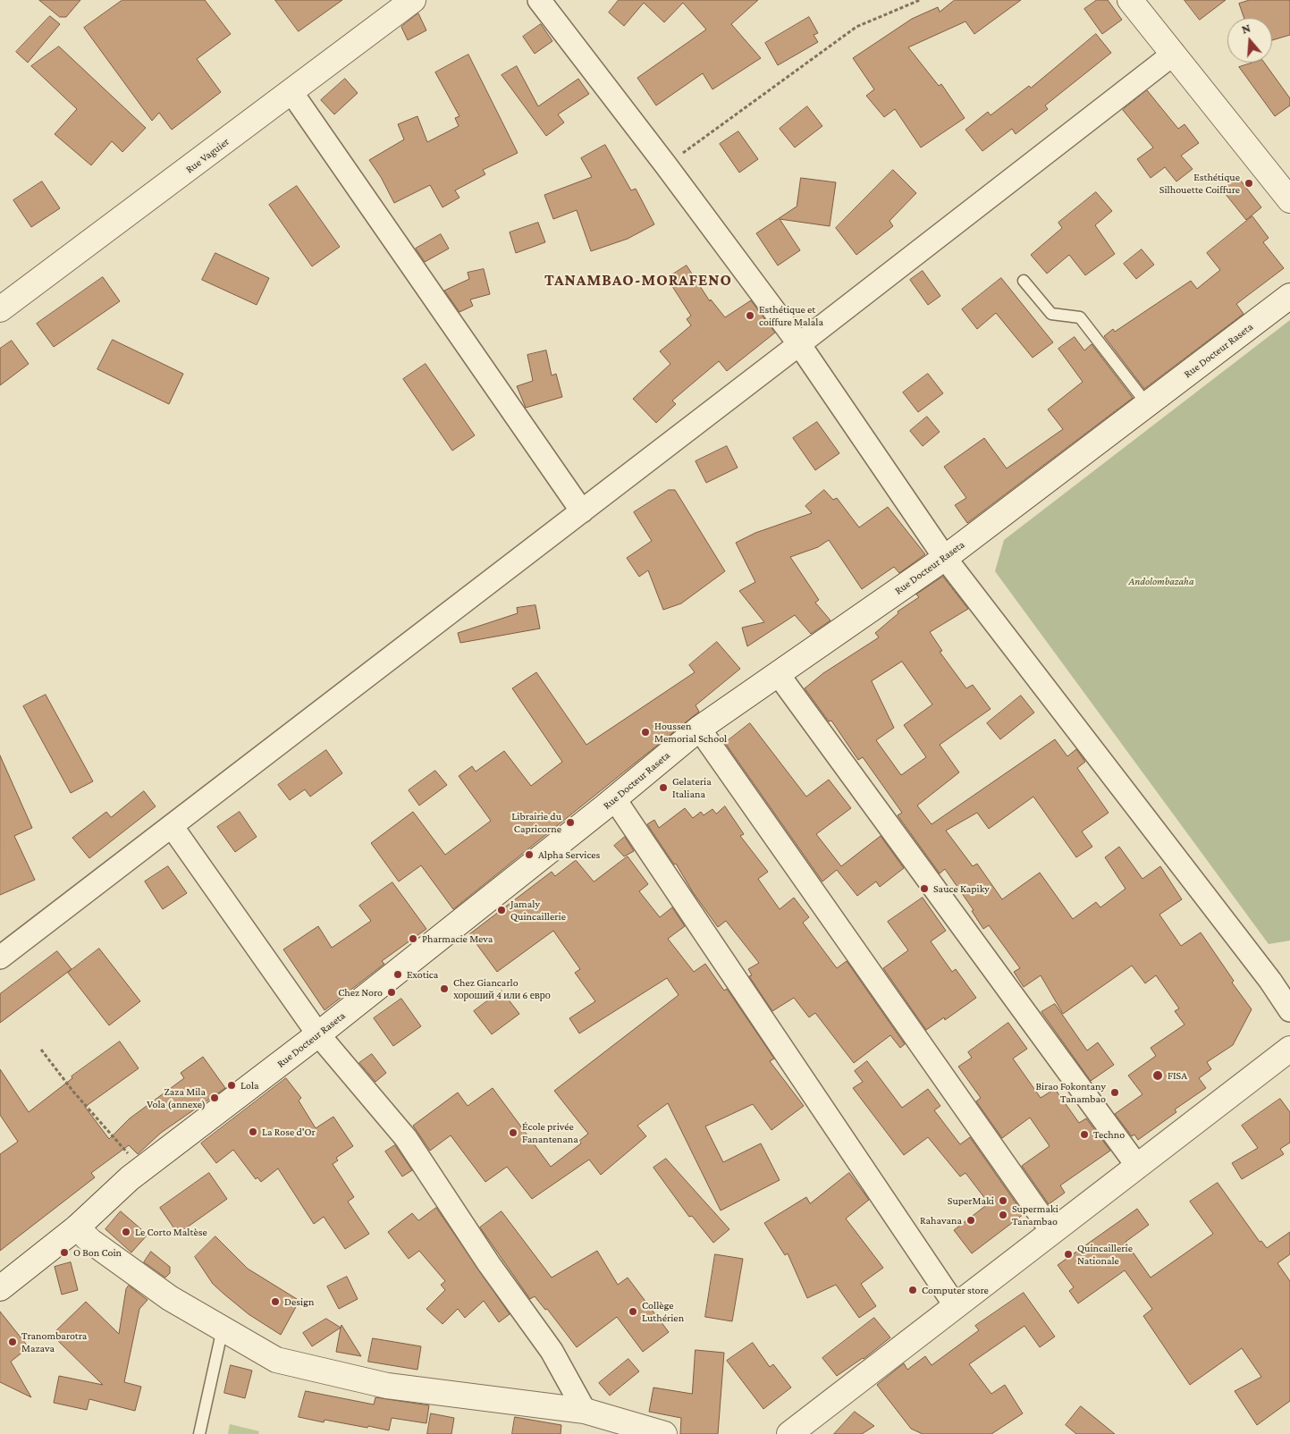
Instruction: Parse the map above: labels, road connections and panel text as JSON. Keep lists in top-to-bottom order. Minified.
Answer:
{"streets":{"street":["Rue Vaguier","Rue Docteur Raseta"]},"districts":["TANAMBAO-MORAFENO"],"parks":["Andolombazaha"],"places":["Esthétique Silhouette Coiffure","Esthétique et coiffure Malala","Houssen Memorial School","Gelateria Italiana","Librairie du Capricorne","Alpha Services","Sauce Kapiky","Jamaly Quincaillerie","Pharmacie Meva","Exotica","Chez Giancarlo хороший 4 или 6 евро","Chez Noro","FISA","Lola","Birao Fokontany Tanambao","Zaza Mila Vola (annexe)","La Rose d'Or","École privée Fanantenana","Techno","SuperMaki","Supermaki Tanambao","Rahavana","Le Corto Maltèse","O Bon Coin","Quincaillerie Nationale","Computer store","Design","Collège Luthérien","Tranombarotra Mazava"],"north":"top"}
